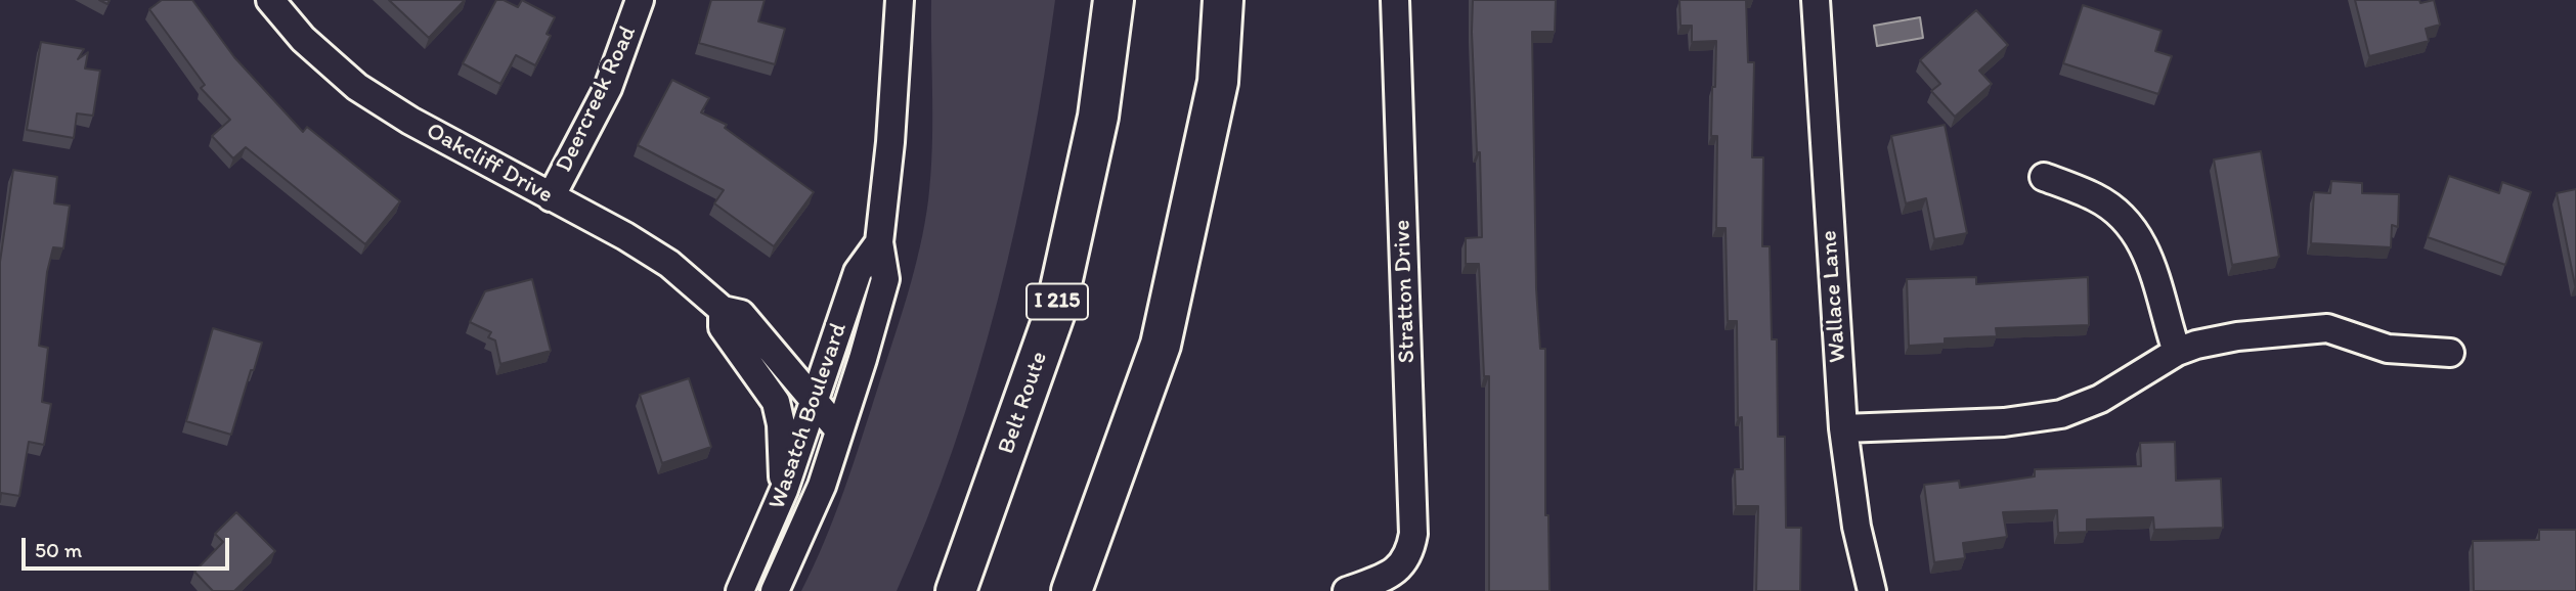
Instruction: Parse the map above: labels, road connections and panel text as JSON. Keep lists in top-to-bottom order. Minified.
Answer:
{"streets":{"highway":["I 215","Belt Route"],"street":["Deercreek Road","Oakcliff Drive","Stratton Drive","Wallace Lane","Wasatch Boulevard"]},"crossings":[["Deercreek Road","Oakcliff Drive"],["Oakcliff Drive","Wasatch Boulevard"]],"scale_bar":"50 m"}
